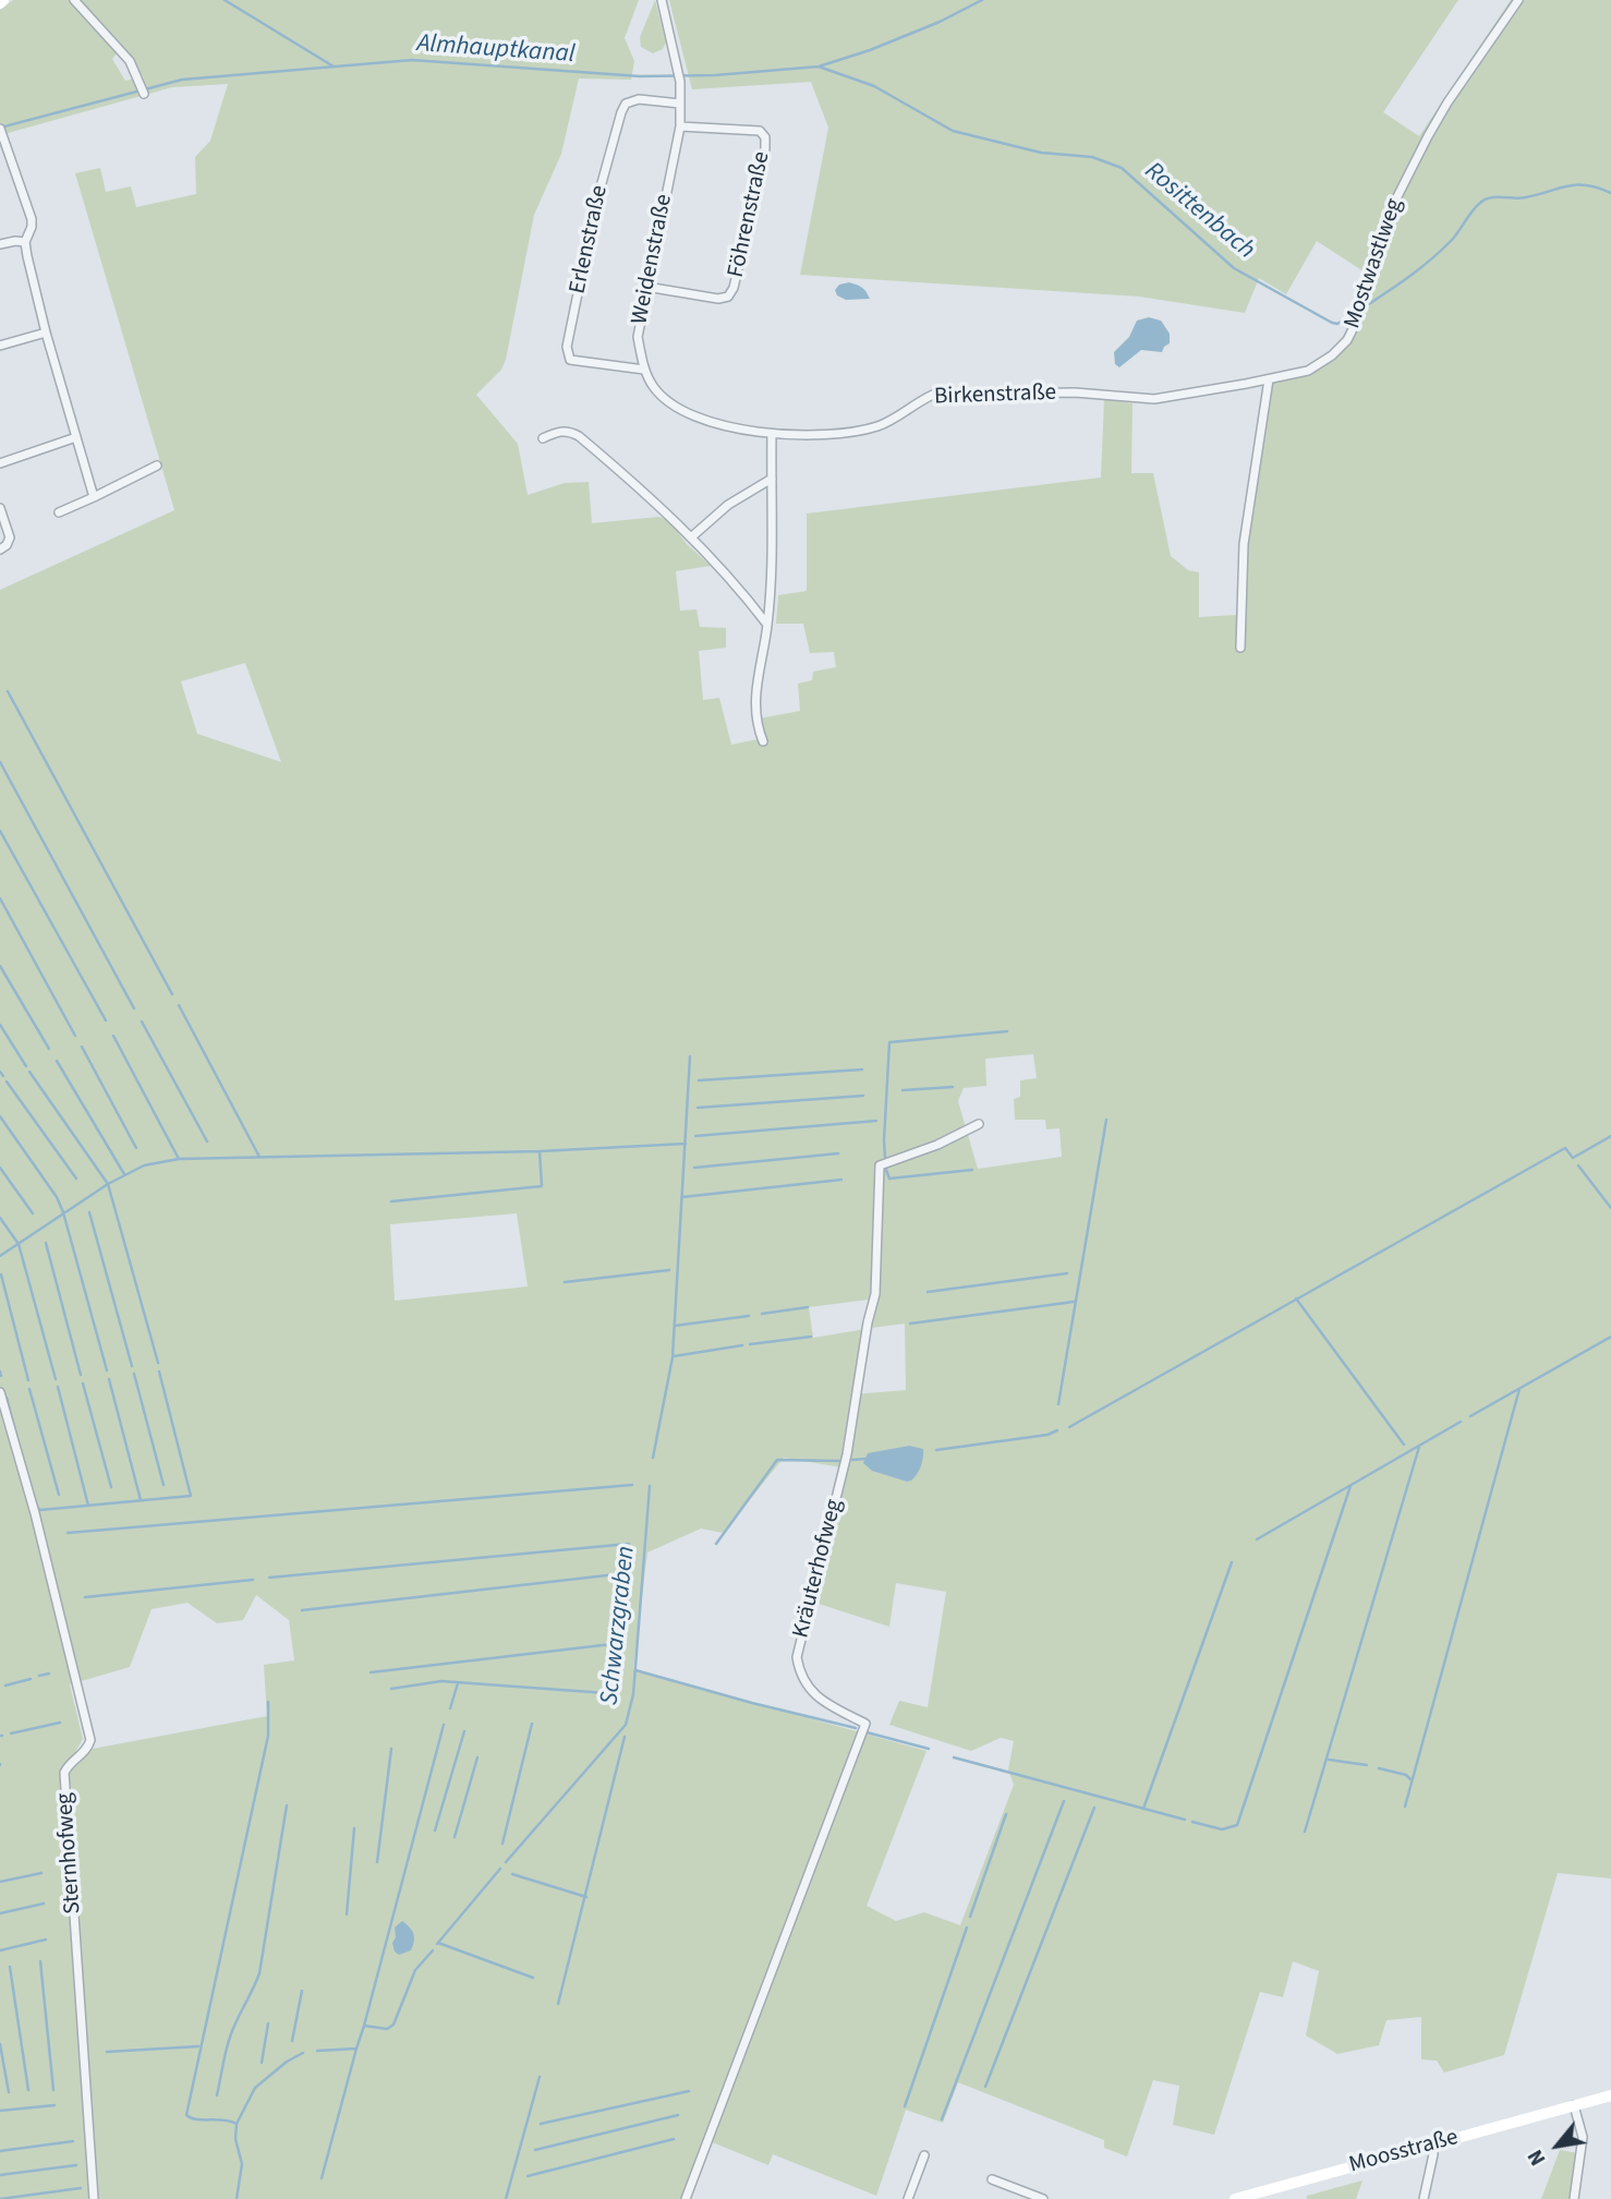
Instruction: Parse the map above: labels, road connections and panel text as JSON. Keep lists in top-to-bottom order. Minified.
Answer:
{"streets":{"street":["Föhrenstraße","Erlenstraße","Weidenstraße","Mostwastlweg","Birkenstraße","Kräuterhofweg","Sternhofweg","Moosstraße"]},"crossings":[["Föhrenstraße","Weidenstraße"],["Erlenstraße","Weidenstraße"],["Weidenstraße","Birkenstraße"],["Mostwastlweg","Birkenstraße"]],"water":["Almhauptkanal","Rosittenbach","Schwarzgraben"],"north":"bottom left"}
